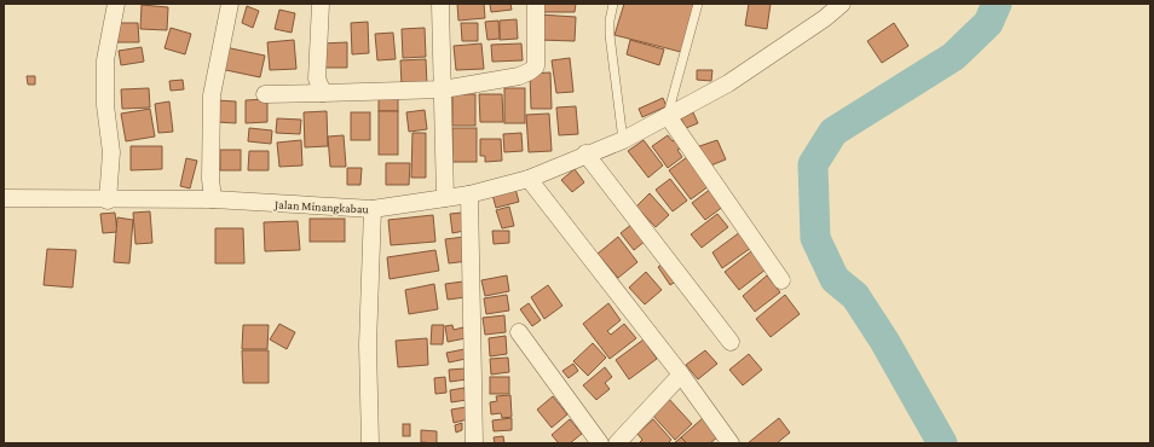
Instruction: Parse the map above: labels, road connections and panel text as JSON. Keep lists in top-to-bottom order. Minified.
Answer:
{"streets":{"street":["Jalan Minangkabau"]}}
